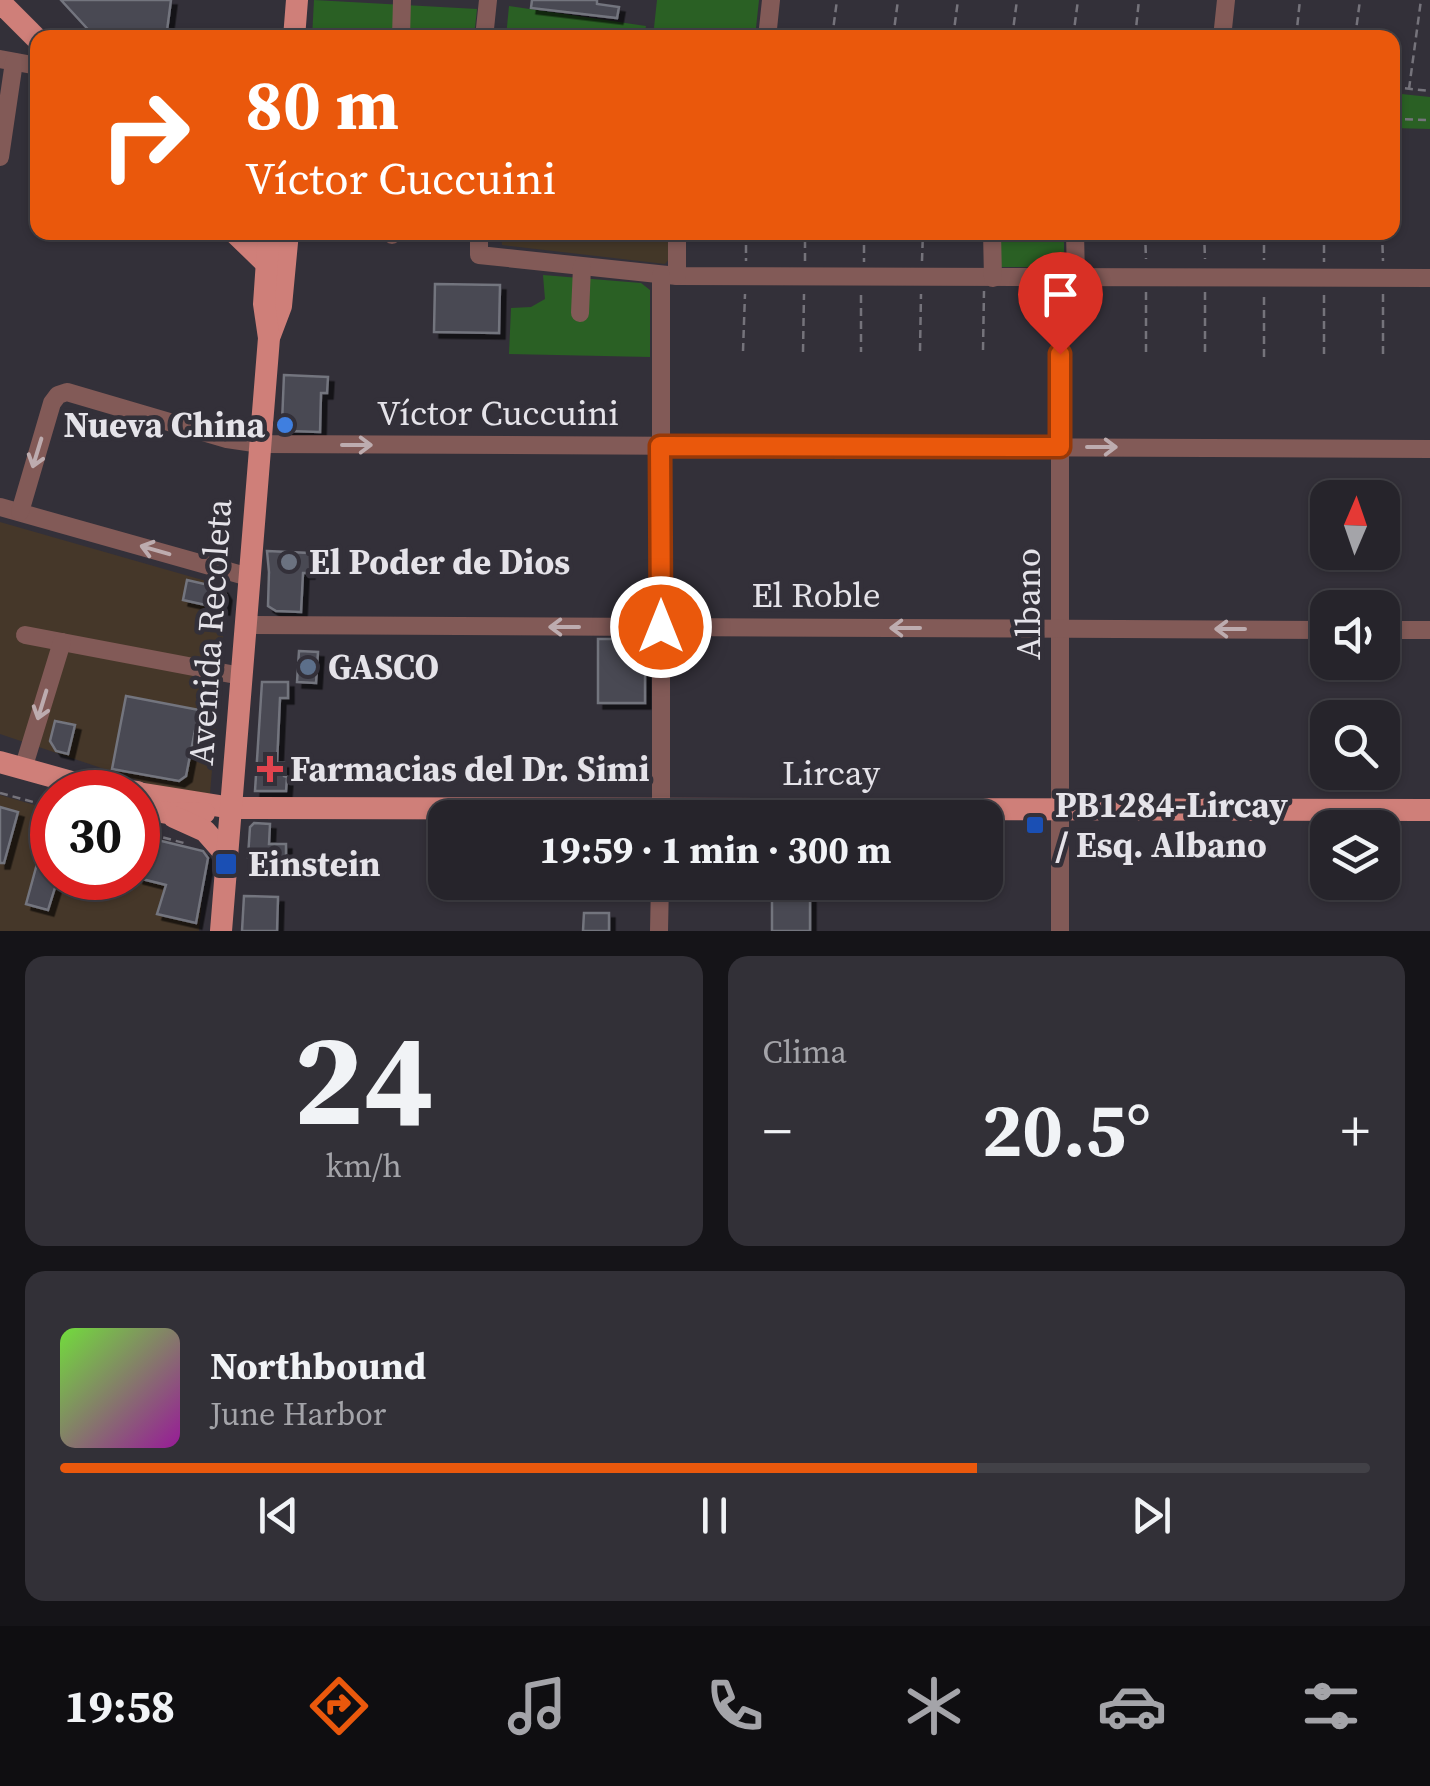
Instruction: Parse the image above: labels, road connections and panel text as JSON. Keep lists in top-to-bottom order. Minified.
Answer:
{"streets":{"main road":["Avenida Recoleta","Lircay"],"street":["Víctor Cuccuini","El Roble","Albano"]},"crossings":[["Víctor Cuccuini","Albano"],["Víctor Cuccuini","Avenida Recoleta"],["El Roble","Albano"],["El Roble","Avenida Recoleta"],["Albano","Lircay"],["Avenida Recoleta","Lircay"]],"one_way":["El Roble"],"places":{"other":["Nueva China","El Poder de Dios","GASCO"],"health":["Farmacias del Dr. Simi"],"transit":["PB1284-Lircay / Esq. Albano","Einstein"]},"north":"top","page":{"turn":["80 m","Víctor Cuccuini"],"limit":"30","trip":"19:59 · 1 min · 300 m","tile":[["24","km/h"],"Clima"],"heat":["−","20.5°","+"],"song":["Northbound","June Harbor"],"tabs":"19:58"}}
